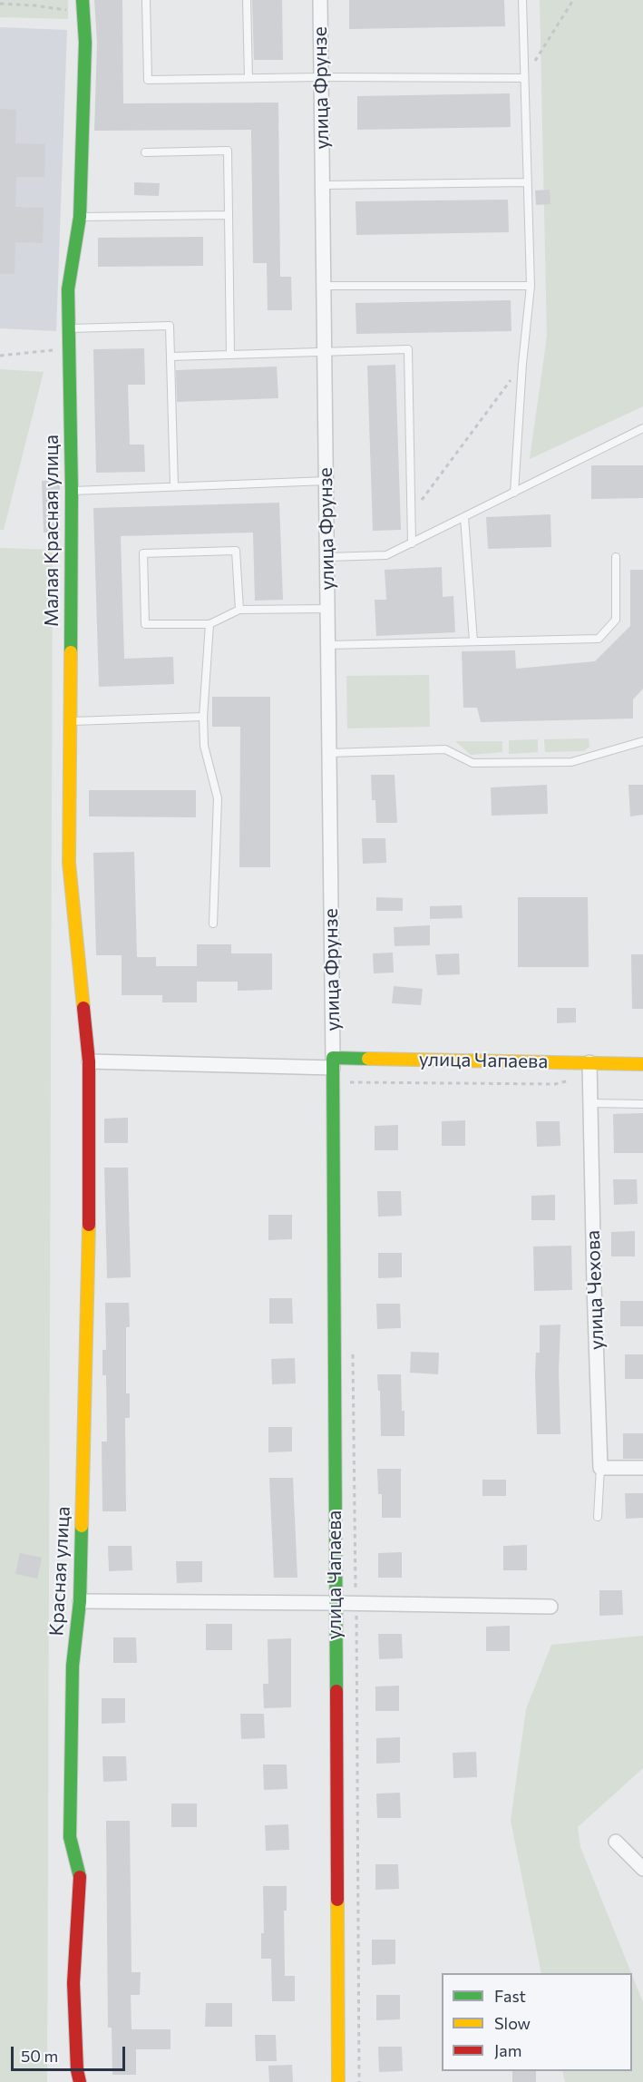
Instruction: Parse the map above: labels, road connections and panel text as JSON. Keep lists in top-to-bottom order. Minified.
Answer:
{"streets":{"street":["улица Фрунзе","Малая Красная улица","улица Чапаева","улица Чехова","Красная улица"]},"crossings":[["улица Фрунзе","улица Чапаева"],["Малая Красная улица","улица Чапаева"],["Малая Красная улица","Красная улица"],["улица Чапаева","улица Чехова"],["улица Чапаева","Красная улица"]],"legend":["Fast","Slow","Jam"],"scale_bar":"50 m"}
